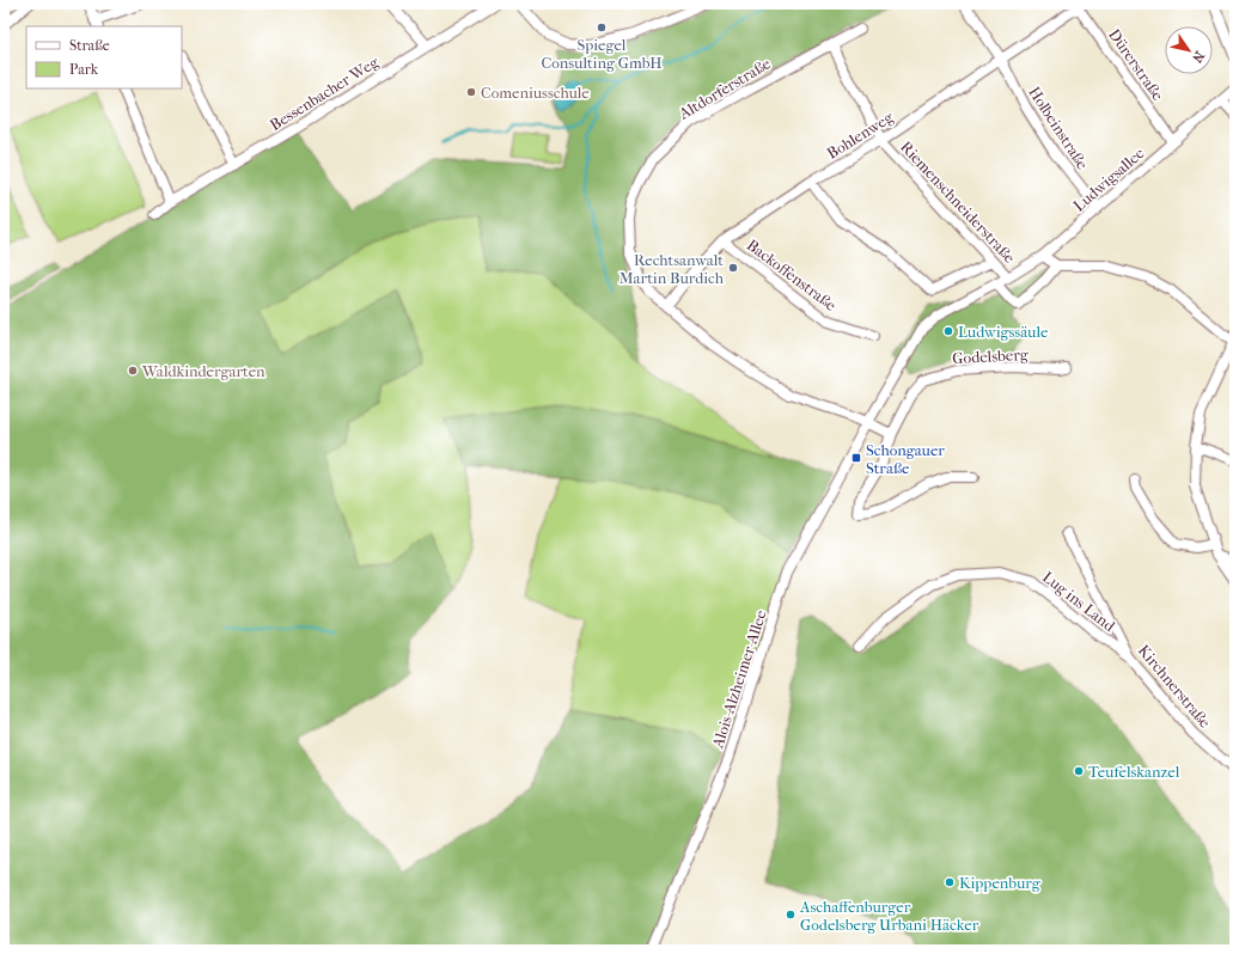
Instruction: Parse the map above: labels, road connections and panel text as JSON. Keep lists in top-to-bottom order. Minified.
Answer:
{"streets":{"street":["Dürerstraße","Altdorferstraße","Bessenbacher Weg","Holbeinstraße","Bohlenweg","Ludwigsallee","Riemenschneiderstraße","Backoffenstraße","Godelsberg","Lug ins Land","Alois-Alzheimer-Allee","Kirchnerstraße"]},"crossings":[["Dürerstraße","Bohlenweg"],["Dürerstraße","Ludwigsallee"],["Altdorferstraße","Bohlenweg"],["Altdorferstraße","Ludwigsallee"],["Altdorferstraße","Riemenschneiderstraße"],["Altdorferstraße","Alois-Alzheimer-Allee"],["Holbeinstraße","Bohlenweg"],["Holbeinstraße","Ludwigsallee"],["Bohlenweg","Riemenschneiderstraße"],["Bohlenweg","Backoffenstraße"],["Ludwigsallee","Riemenschneiderstraße"],["Ludwigsallee","Alois-Alzheimer-Allee"],["Lug ins Land","Kirchnerstraße"]],"places":{"other":["Spiegel Consulting GmbH","Comeniusschule","Rechtsanwalt Martin Burdich","Ludwigssäule","Waldkindergarten","Teufelskanzel","Kippenburg","Aschaffenburger Godelsberg Urbani Häcker"],"transit":["Schongauer Straße"]},"legend":["Straße","Park"],"north":"bottom right"}
